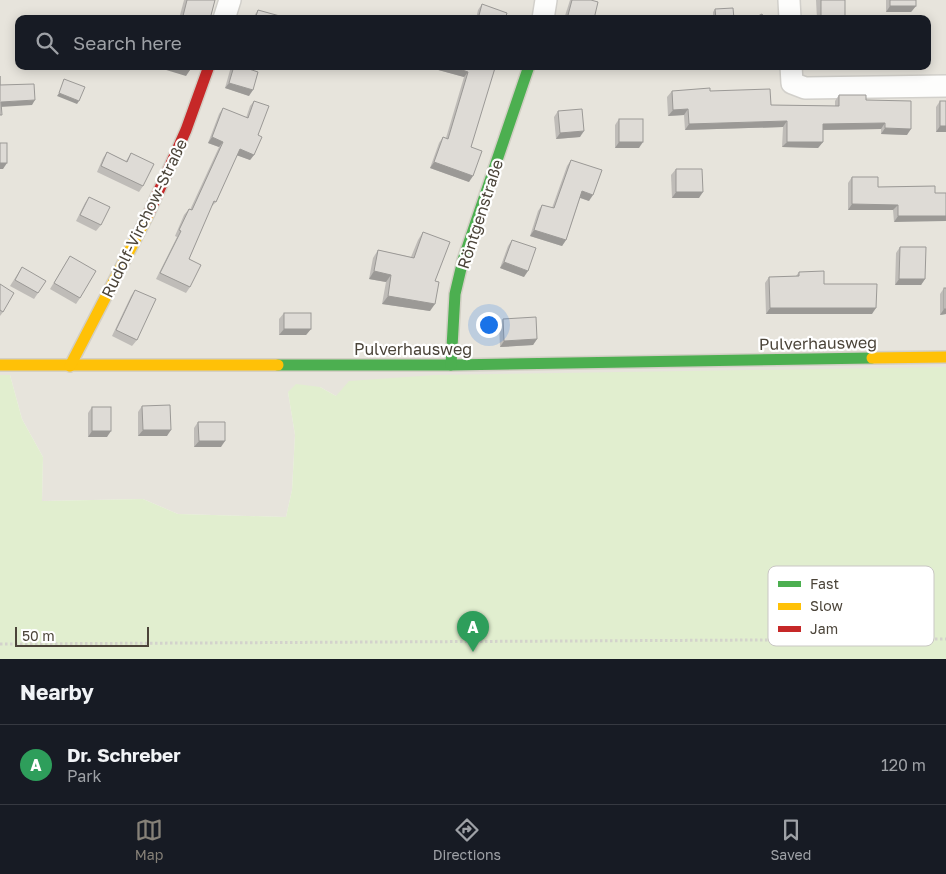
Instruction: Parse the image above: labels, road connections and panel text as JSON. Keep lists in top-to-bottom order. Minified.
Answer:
{"streets":{"street":["Röntgenstraße","Rudolf-Virchow-Straße","Pulverhausweg"]},"crossings":[["Röntgenstraße","Pulverhausweg"],["Rudolf-Virchow-Straße","Pulverhausweg"]],"legend":["Fast","Slow","Jam"],"scale_bar":"50 m","page":{"search":"Search here","pins":"A","scale":"50 m","heading":"Nearby","list":[{"mark":"A","name":"Dr. Schreber","note":"Park","value":"120 m"}],"nav":["Map","Directions","Saved"]}}
